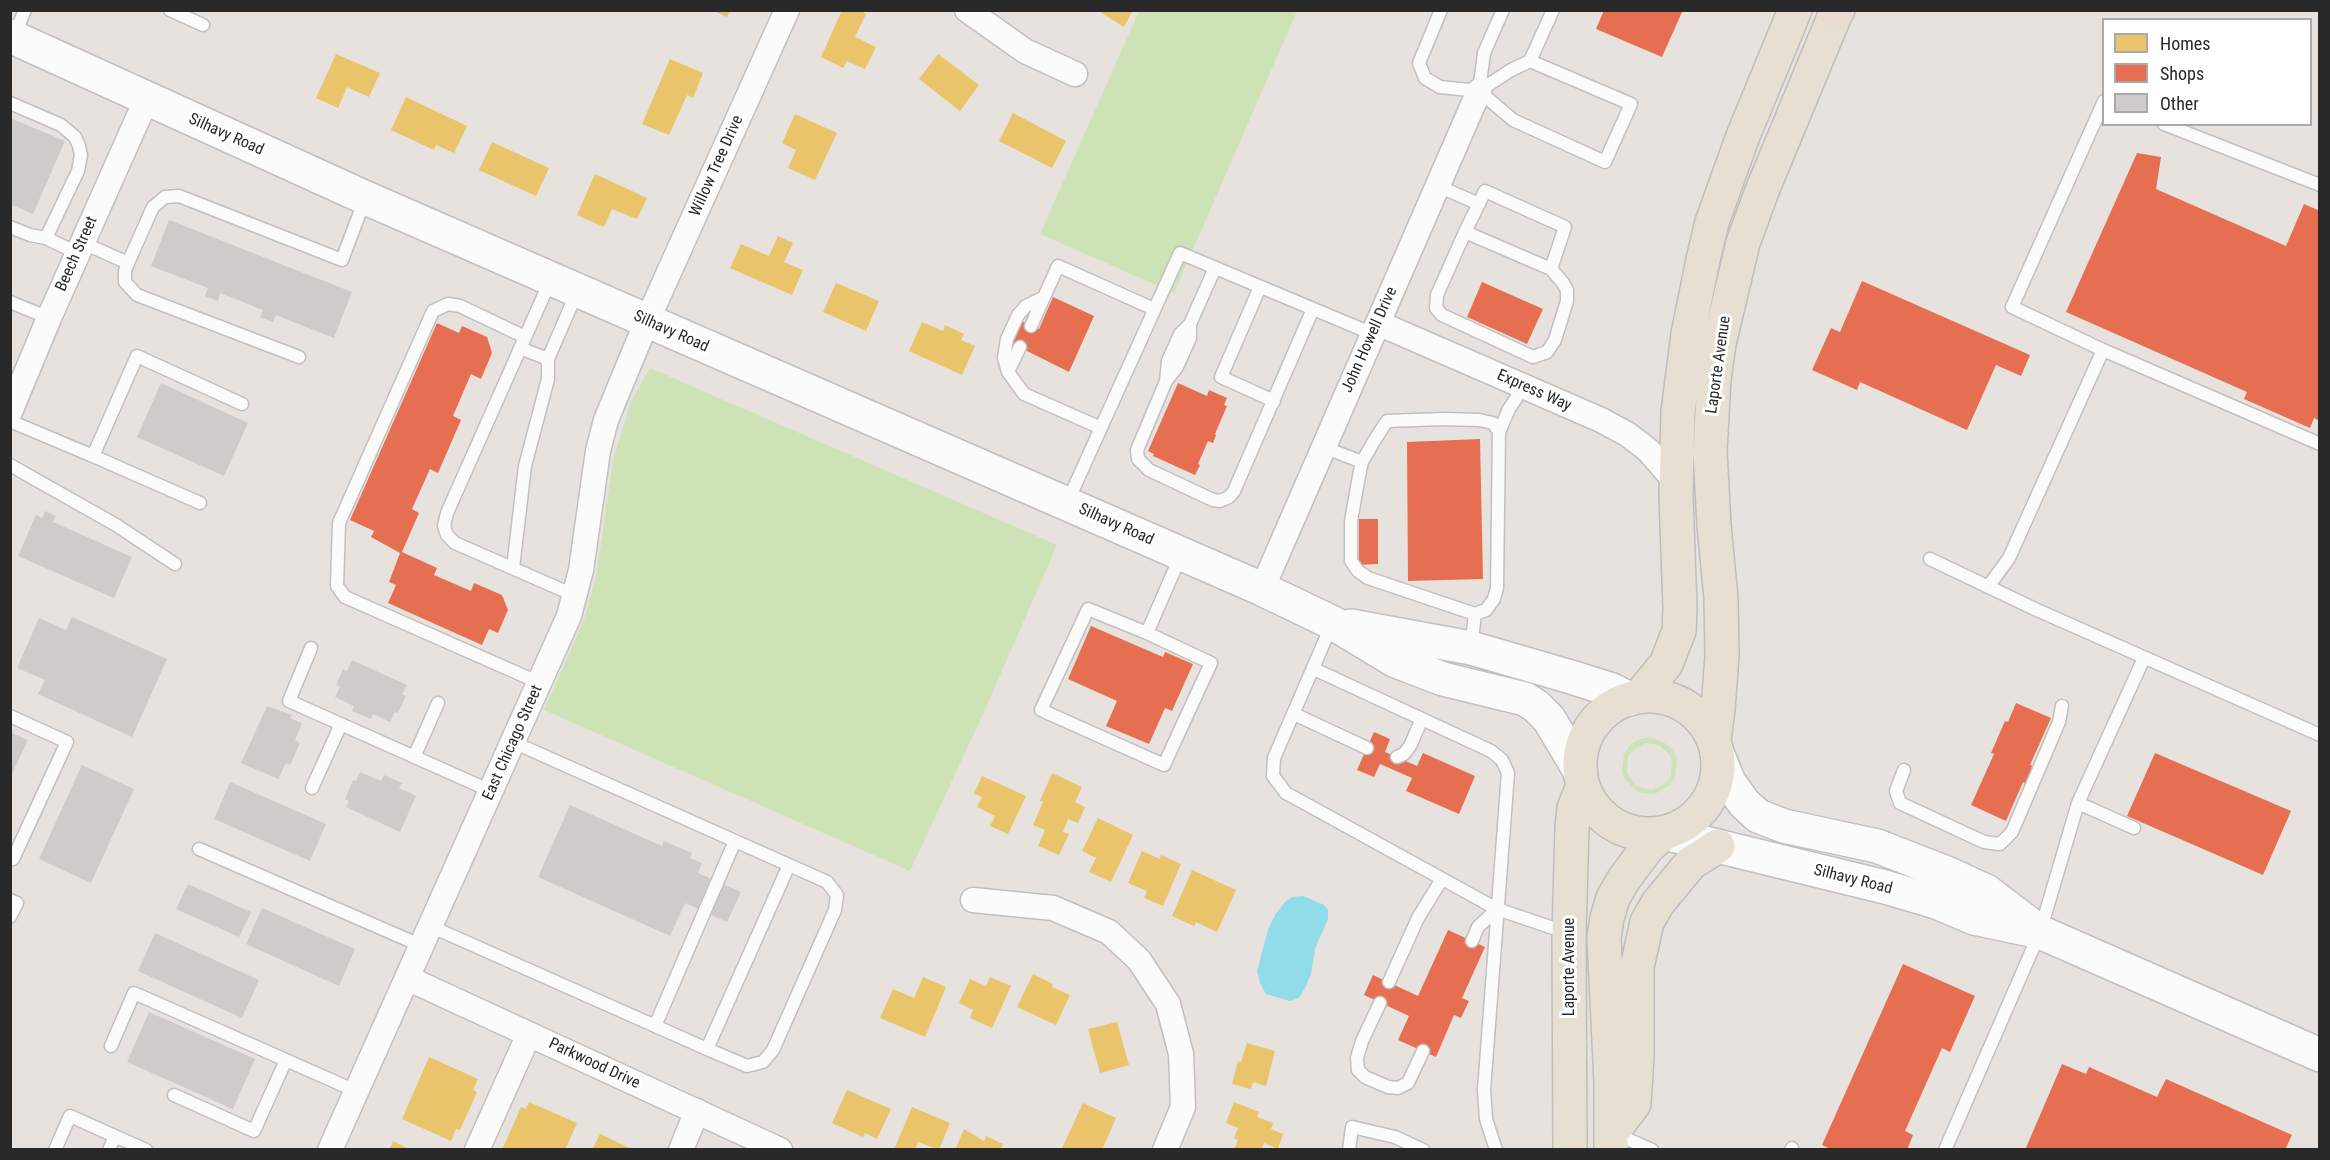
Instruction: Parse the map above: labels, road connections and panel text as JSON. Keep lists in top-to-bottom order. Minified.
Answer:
{"streets":{"main road":["Laporte Avenue"],"street":["Silhavy Road","Willow Tree Drive","Beech Street","John Howell Drive","Express Way","East Chicago Street","Parkwood Drive"]},"crossings":[["Silhavy Road","Willow Tree Drive"],["Silhavy Road","Beech Street"],["Silhavy Road","John Howell Drive"],["Silhavy Road","Laporte Avenue"],["Silhavy Road","East Chicago Street"],["Willow Tree Drive","East Chicago Street"],["John Howell Drive","Express Way"],["Laporte Avenue","Express Way"],["East Chicago Street","Parkwood Drive"]],"legend":["Homes","Shops","Other"]}
